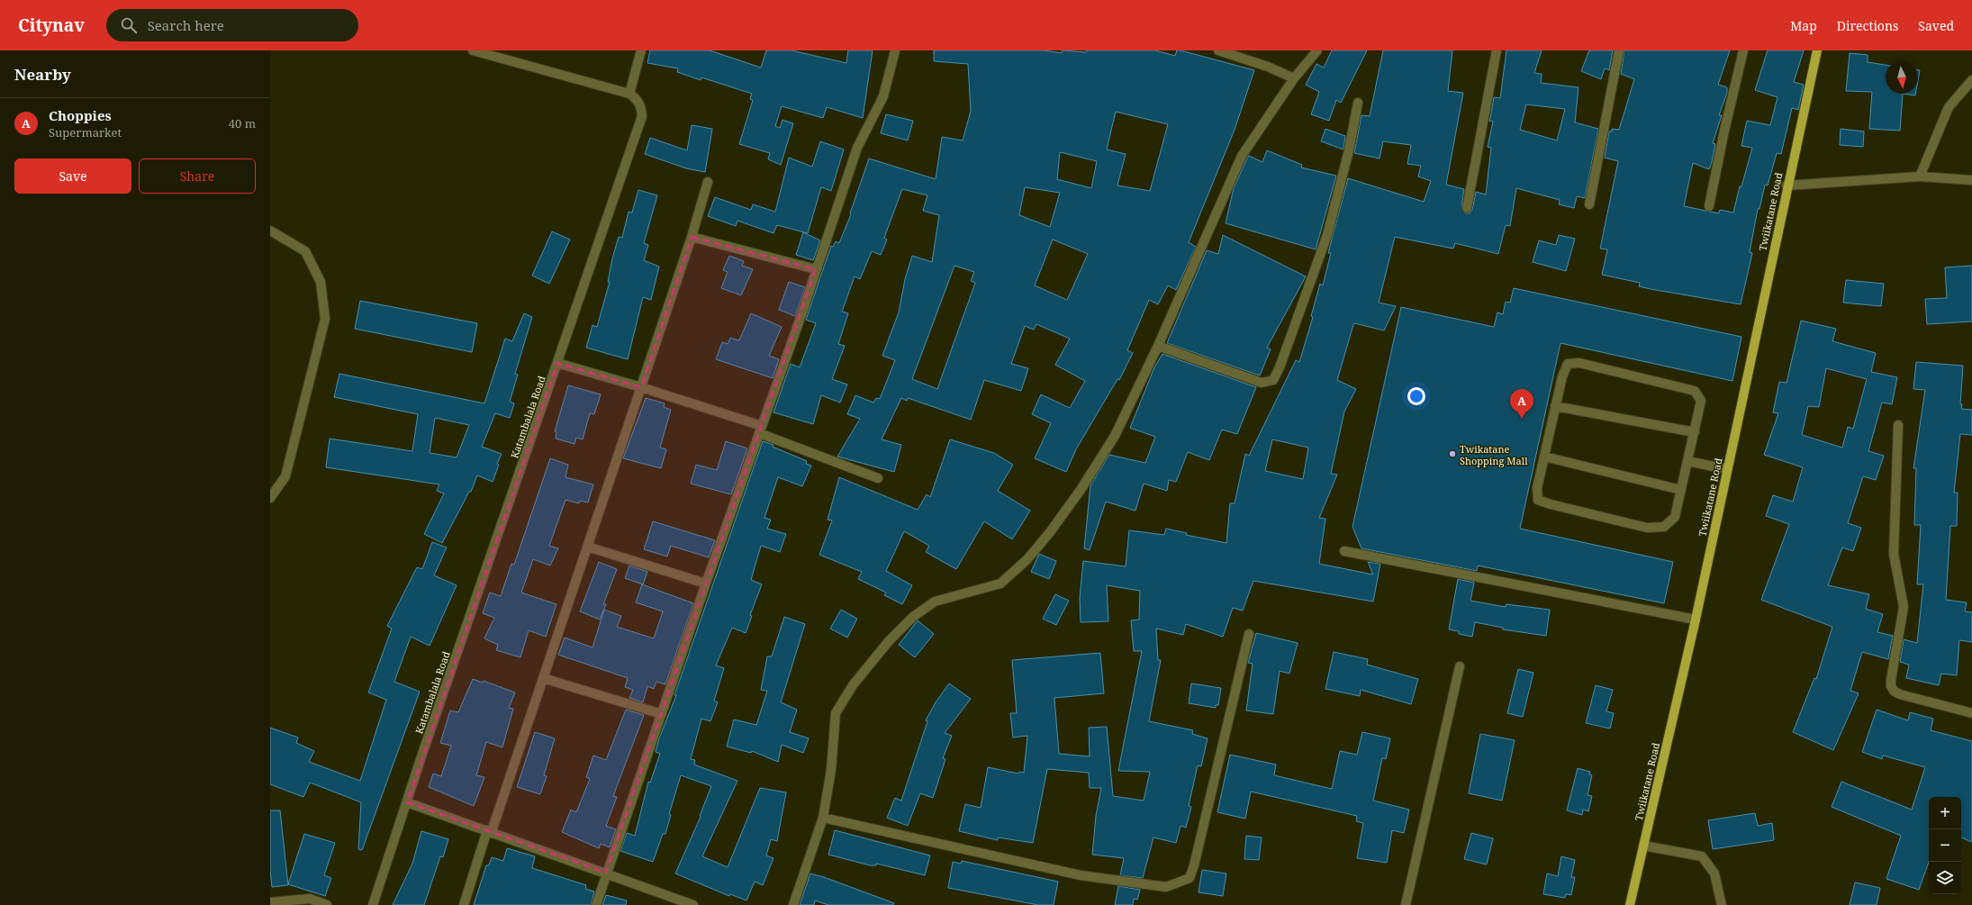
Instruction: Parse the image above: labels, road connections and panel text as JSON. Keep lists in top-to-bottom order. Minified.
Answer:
{"streets":{"main road":["Twiikatane Road"],"street":["Katambalala Road"]},"places":["Twikatane Shopping Mall"],"north":"bottom","page":{"header":"Citynav","search":"Search here","nav":["Map","Directions","Saved"],"heading":"Nearby","list":[{"mark":"A","name":"Choppies","note":"Supermarket","value":"40 m"}],"buttons":["Save","Share"],"pins":"A","map_buttons":["+","−"]}}
